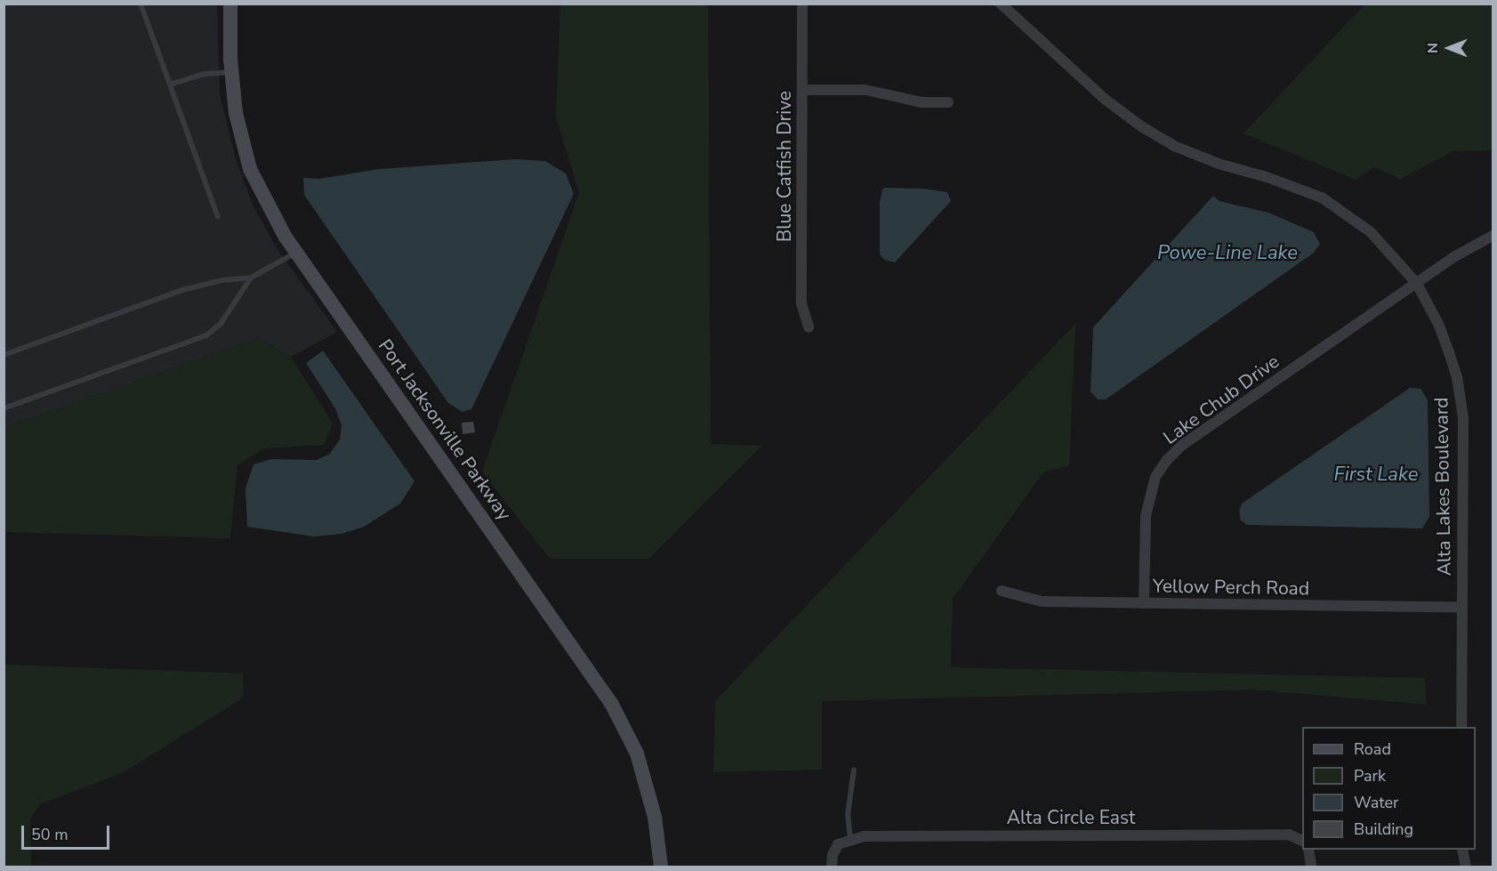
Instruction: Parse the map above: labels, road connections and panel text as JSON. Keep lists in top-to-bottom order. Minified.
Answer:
{"streets":{"street":["Blue Catfish Drive","Lake Chub Drive","Port Jacksonville Parkway","Alta Lakes Boulevard","Yellow Perch Road","Alta Circle East"]},"crossings":[["Lake Chub Drive","Alta Lakes Boulevard"],["Lake Chub Drive","Yellow Perch Road"],["Alta Lakes Boulevard","Yellow Perch Road"]],"water":["Powe-Line Lake","First Lake"],"legend":["Road","Park","Water","Building"],"scale_bar":"50 m","north":"left"}
